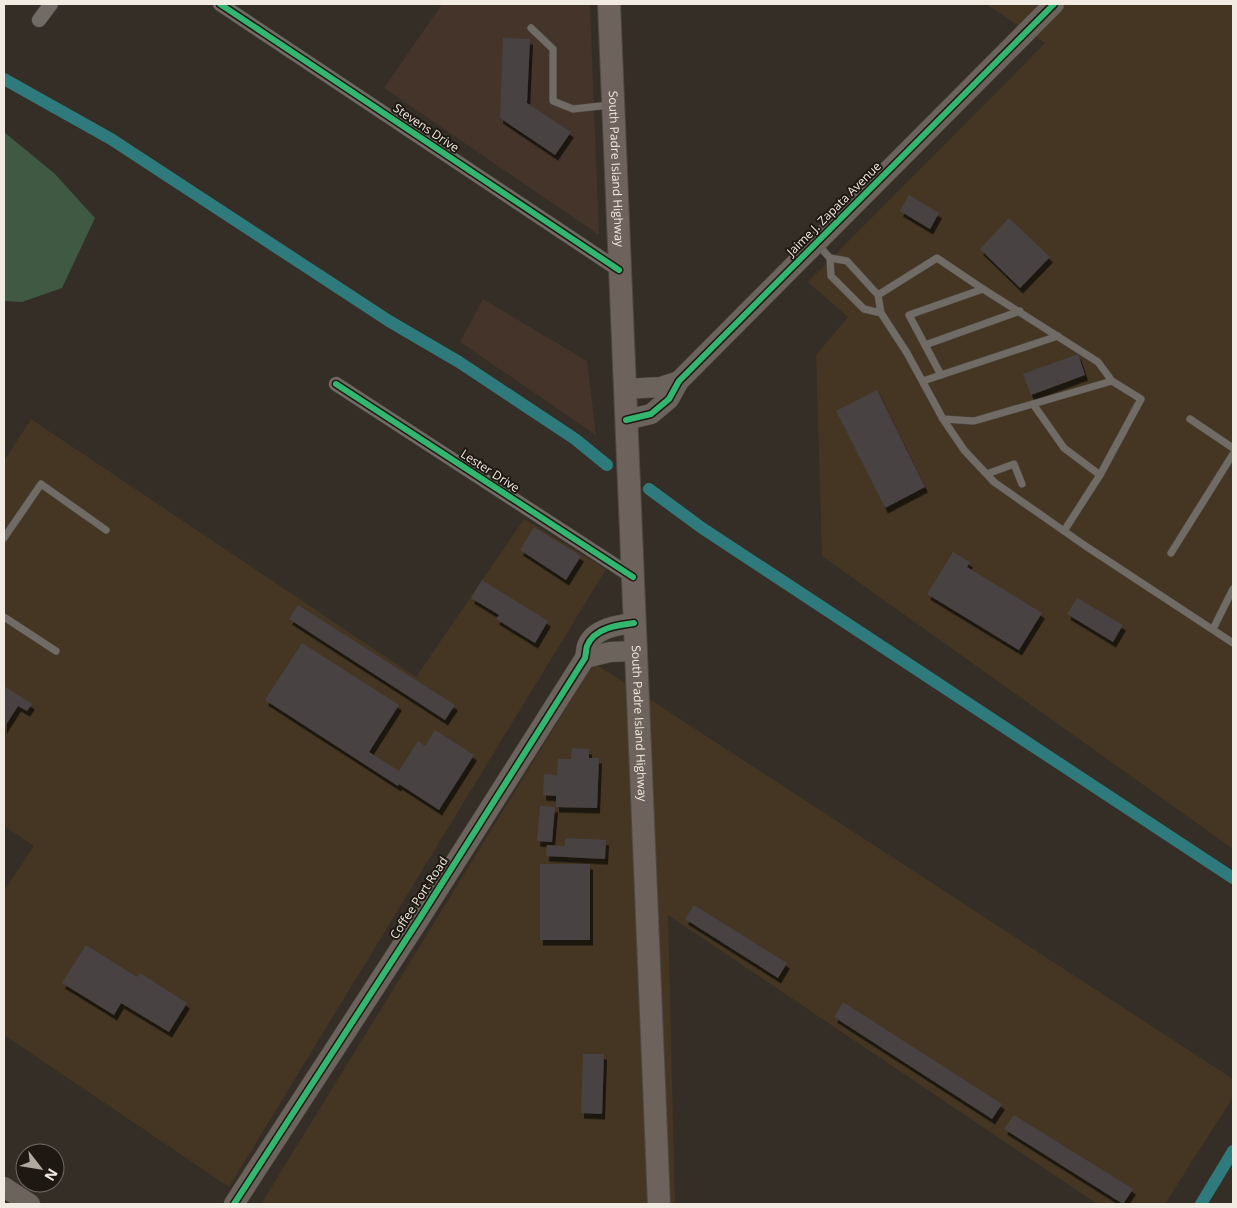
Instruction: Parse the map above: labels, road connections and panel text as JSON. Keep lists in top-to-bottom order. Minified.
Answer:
{"streets":{"main road":["South Padre Island Highway"],"street":["Stevens Drive","Jaime J. Zapata Avenue","Lester Drive","Coffee Port Road"]},"crossings":[["Stevens Drive","South Padre Island Highway"],["South Padre Island Highway","Jaime J. Zapata Avenue"],["South Padre Island Highway","Lester Drive"],["South Padre Island Highway","Coffee Port Road"]],"north":"bottom right"}
